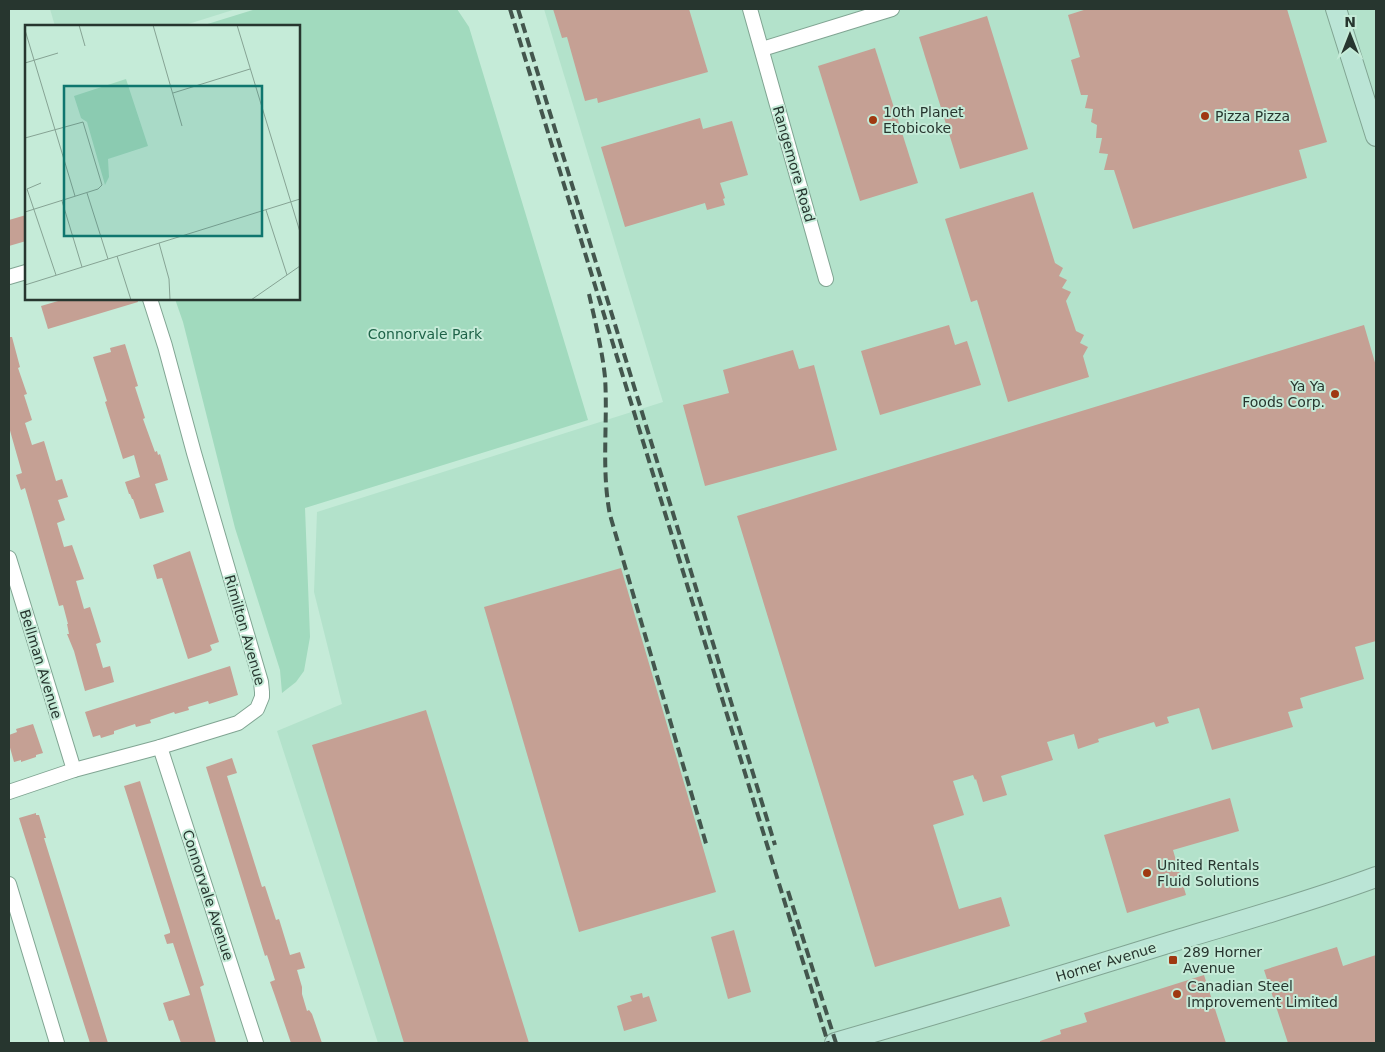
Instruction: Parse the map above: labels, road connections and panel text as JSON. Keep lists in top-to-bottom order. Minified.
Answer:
{"streets":{"main road":["Horner Avenue"],"street":["Rangemore Road","Rimilton Avenue","Bellman Avenue","Connorvale Avenue"]},"crossings":[["Rimilton Avenue","Bellman Avenue"],["Rimilton Avenue","Connorvale Avenue"]],"parks":["Connorvale Park"],"places":{"other":["Pizza Pizza","10th Planet Etobicoke","Ya Ya Foods Corp.","United Rentals Fluid Solutions","Canadian Steel Improvement Limited"],"transit":["289 Horner Avenue"]},"north":"top"}
